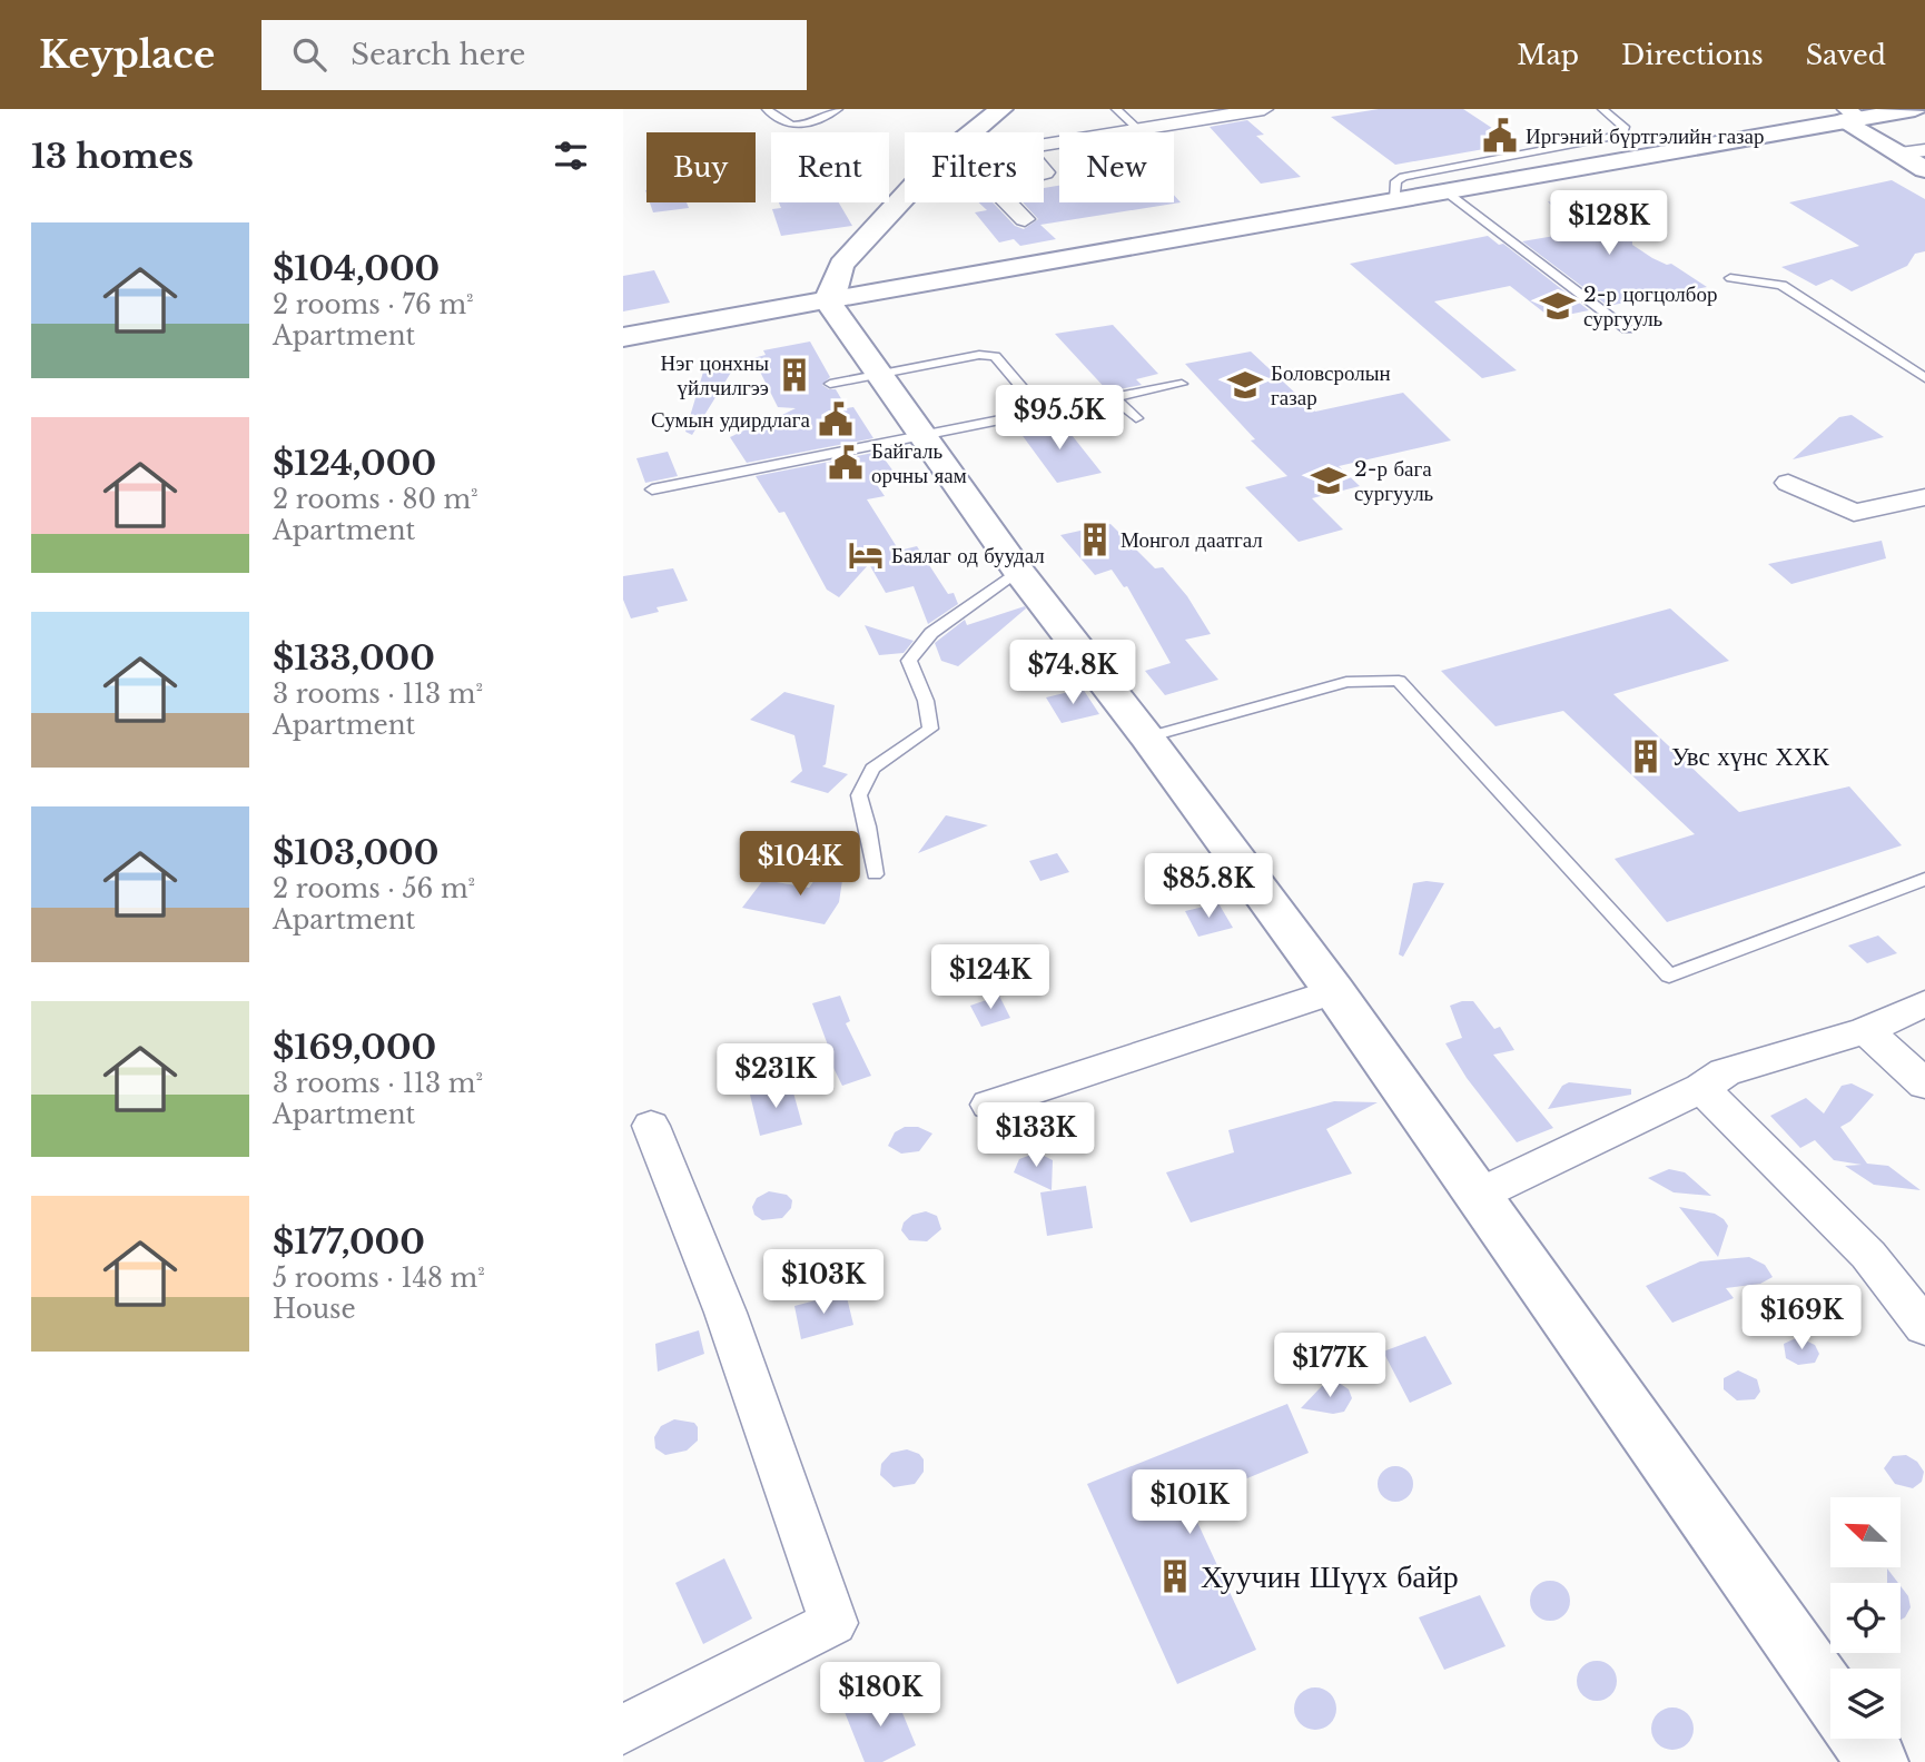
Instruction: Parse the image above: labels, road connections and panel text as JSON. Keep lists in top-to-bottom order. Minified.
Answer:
{"places":{"public building":["Иргэний бүртгэлийн газар","Сумын удирдлага","Байгаль орчны яам"],"school or university":["2-р цогцолбор сургууль","Боловсролын газар","2-р бага сургууль"],"building":["Нэг цонхны үйлчилгээ","Монгол даатгал","Увс хүнс ХХК","Хуучин Шүүх байр"],"hotel":["Баялаг од буудал"]},"north":"top left","page":{"header":"Keyplace","search":"Search here","nav":["Map","Directions","Saved"],"heading":"13 homes","chip":["Buy","Rent","Filters","New"],"price":["$128K","$95.5K","$74.8K","$104K","$85.8K","$124K","$231K","$133K","$103K","$169K","$177K","$101K","$180K"],"list":[{"name":"$104,000","note":"2 rooms · 76 m² · Apartment"},{"name":"$124,000","note":"2 rooms · 80 m² · Apartment"},{"name":"$133,000","note":"3 rooms · 113 m² · Apartment"},{"name":"$103,000","note":"2 rooms · 56 m² · Apartment"},{"name":"$169,000","note":"3 rooms · 113 m² · Apartment"},{"name":"$177,000","note":"5 rooms · 148 m² · House"}]}}
